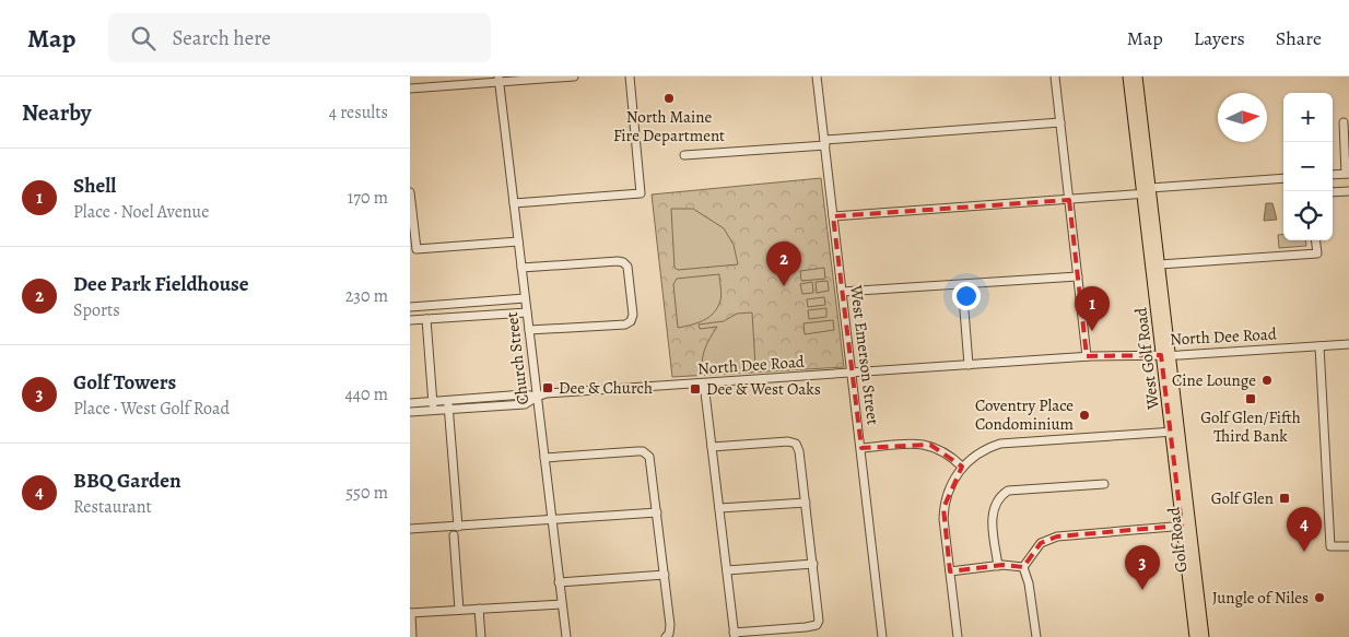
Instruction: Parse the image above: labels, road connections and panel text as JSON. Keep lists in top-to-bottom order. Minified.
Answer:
{"streets":{"main road":["West Golf Road","Golf Road"],"street":["North Dee Road","West Emerson Street","Church Street"]},"crossings":[["North Dee Road","West Emerson Street"],["North Dee Road","Church Street"],["North Dee Road","West Golf Road"],["West Golf Road","Golf Road"]],"places":{"other":["North Maine Fire Department","Cine Lounge","Coventry Place Condominium","Jungle of Niles"],"transit":["Dee & Church","Dee & West Oaks","Golf Glen/Fifth Third Bank","Golf Glen"]},"north":"right","page":{"header":"Map","search":"Search here","nav":["Map","Layers","Share"],"heading":["Nearby","4 results"],"map_buttons":["+","−"],"list":[{"mark":"1","name":"Shell","note":"Place · Noel Avenue","value":"170 m"},{"mark":"2","name":"Dee Park Fieldhouse","note":"Sports","value":"230 m"},{"mark":"3","name":"Golf Towers","note":"Place · West Golf Road","value":"440 m"},{"mark":"4","name":"BBQ Garden","note":"Restaurant","value":"550 m"}],"pins":["2","1","4","3"]}}
